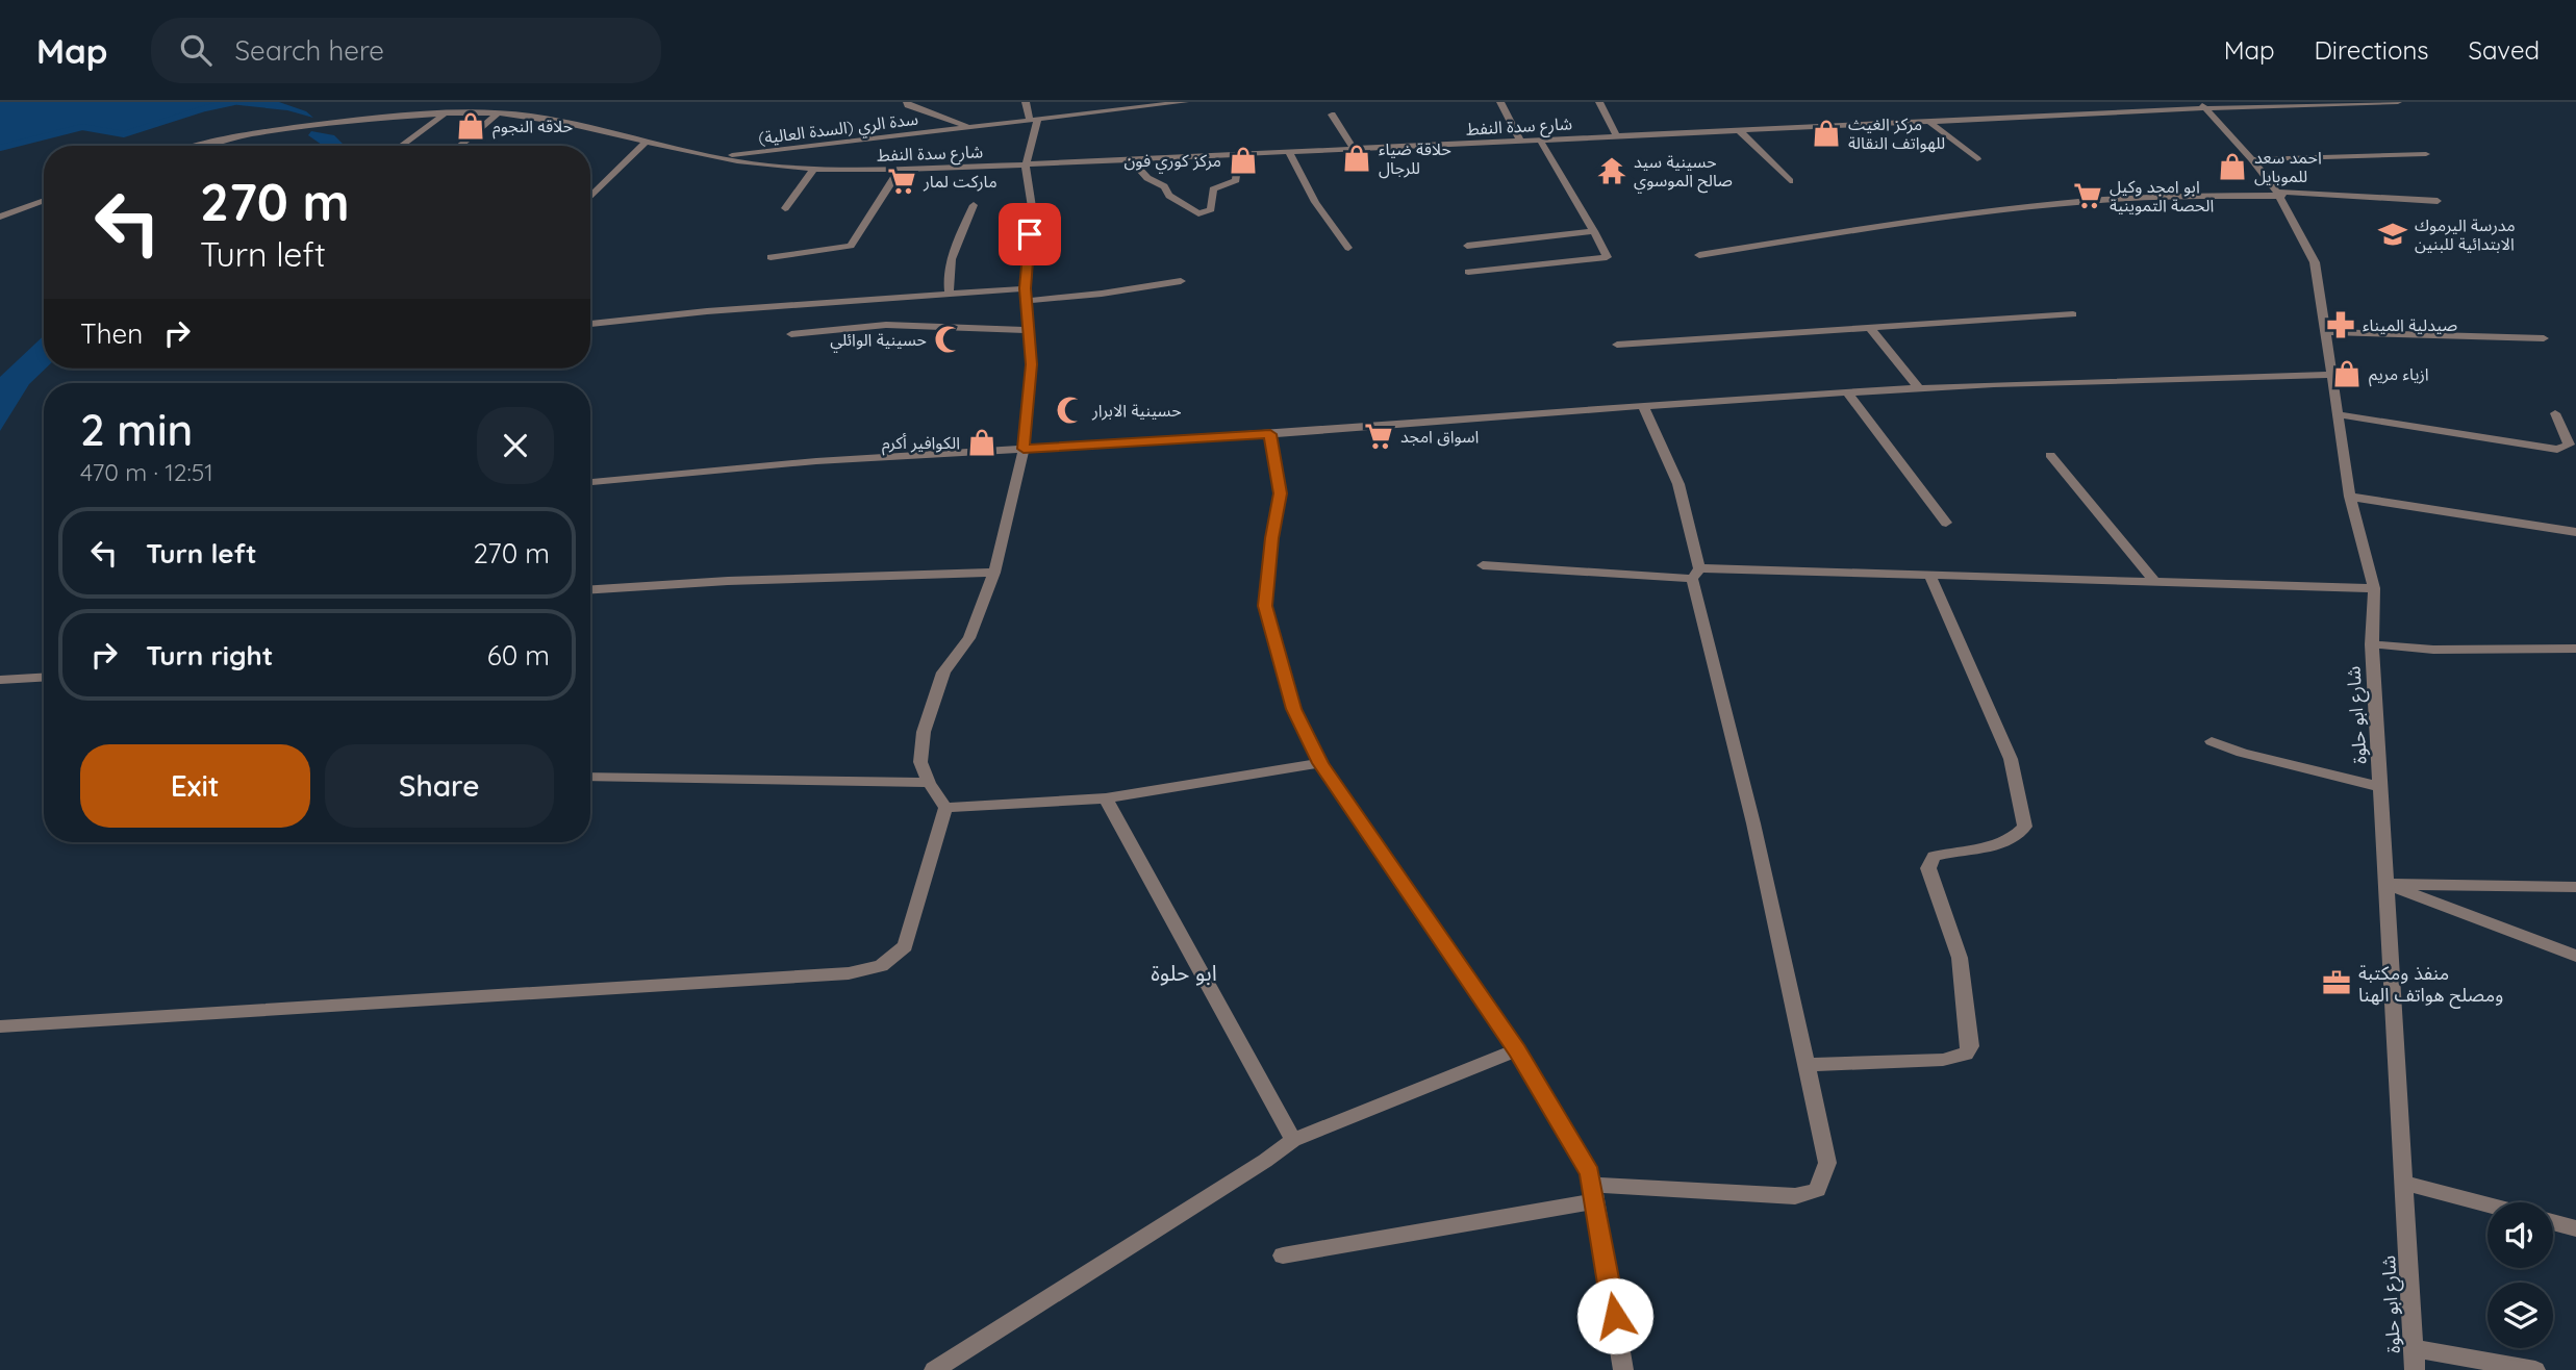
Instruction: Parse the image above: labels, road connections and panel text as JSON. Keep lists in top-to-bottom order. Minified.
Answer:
{"streets":{"street":["شارع سدة النفط","سدة الري (السدة العالية)","شارع ابو حلوة"]},"crossings":[["شارع سدة النفط","سدة الري (السدة العالية)"],["شارع سدة النفط","شارع ابو حلوة"]],"districts":["ابو حلوة"],"places":{"shop":["حلاقه النجوم","مركز الغيث للهواتف النقالة","حلاقة ضياء للرجال","مركز كوري فون","احمد سعد للموبايل","ازياء مريم","الكوافير أكرم"],"temple":["حسينية سيد صالح الموسوي"],"supermarket":["ماركت لمار","ابو امجد وكيل الحصة التموينية","اسواق امجد"],"school or university":["مدرسة اليرموك الابتدائية للبنين"],"pharmacy":["صيدلية الميناء"],"mosque":["حسينية الوائلي","حسينية الابرار"],"office":["منفذ ومكتبة ومصلح هواتف الهنا"]},"page":{"header":"Map","search":"Search here","nav":["Map","Directions","Saved"],"turn":["270 m","Turn left"],"then":"Then","heading":["2 min","470 m · 12:51"],"list":[{"name":"Turn left","value":"270 m"},{"name":"Turn right","value":"60 m"}],"buttons":["Exit","Share"]}}
